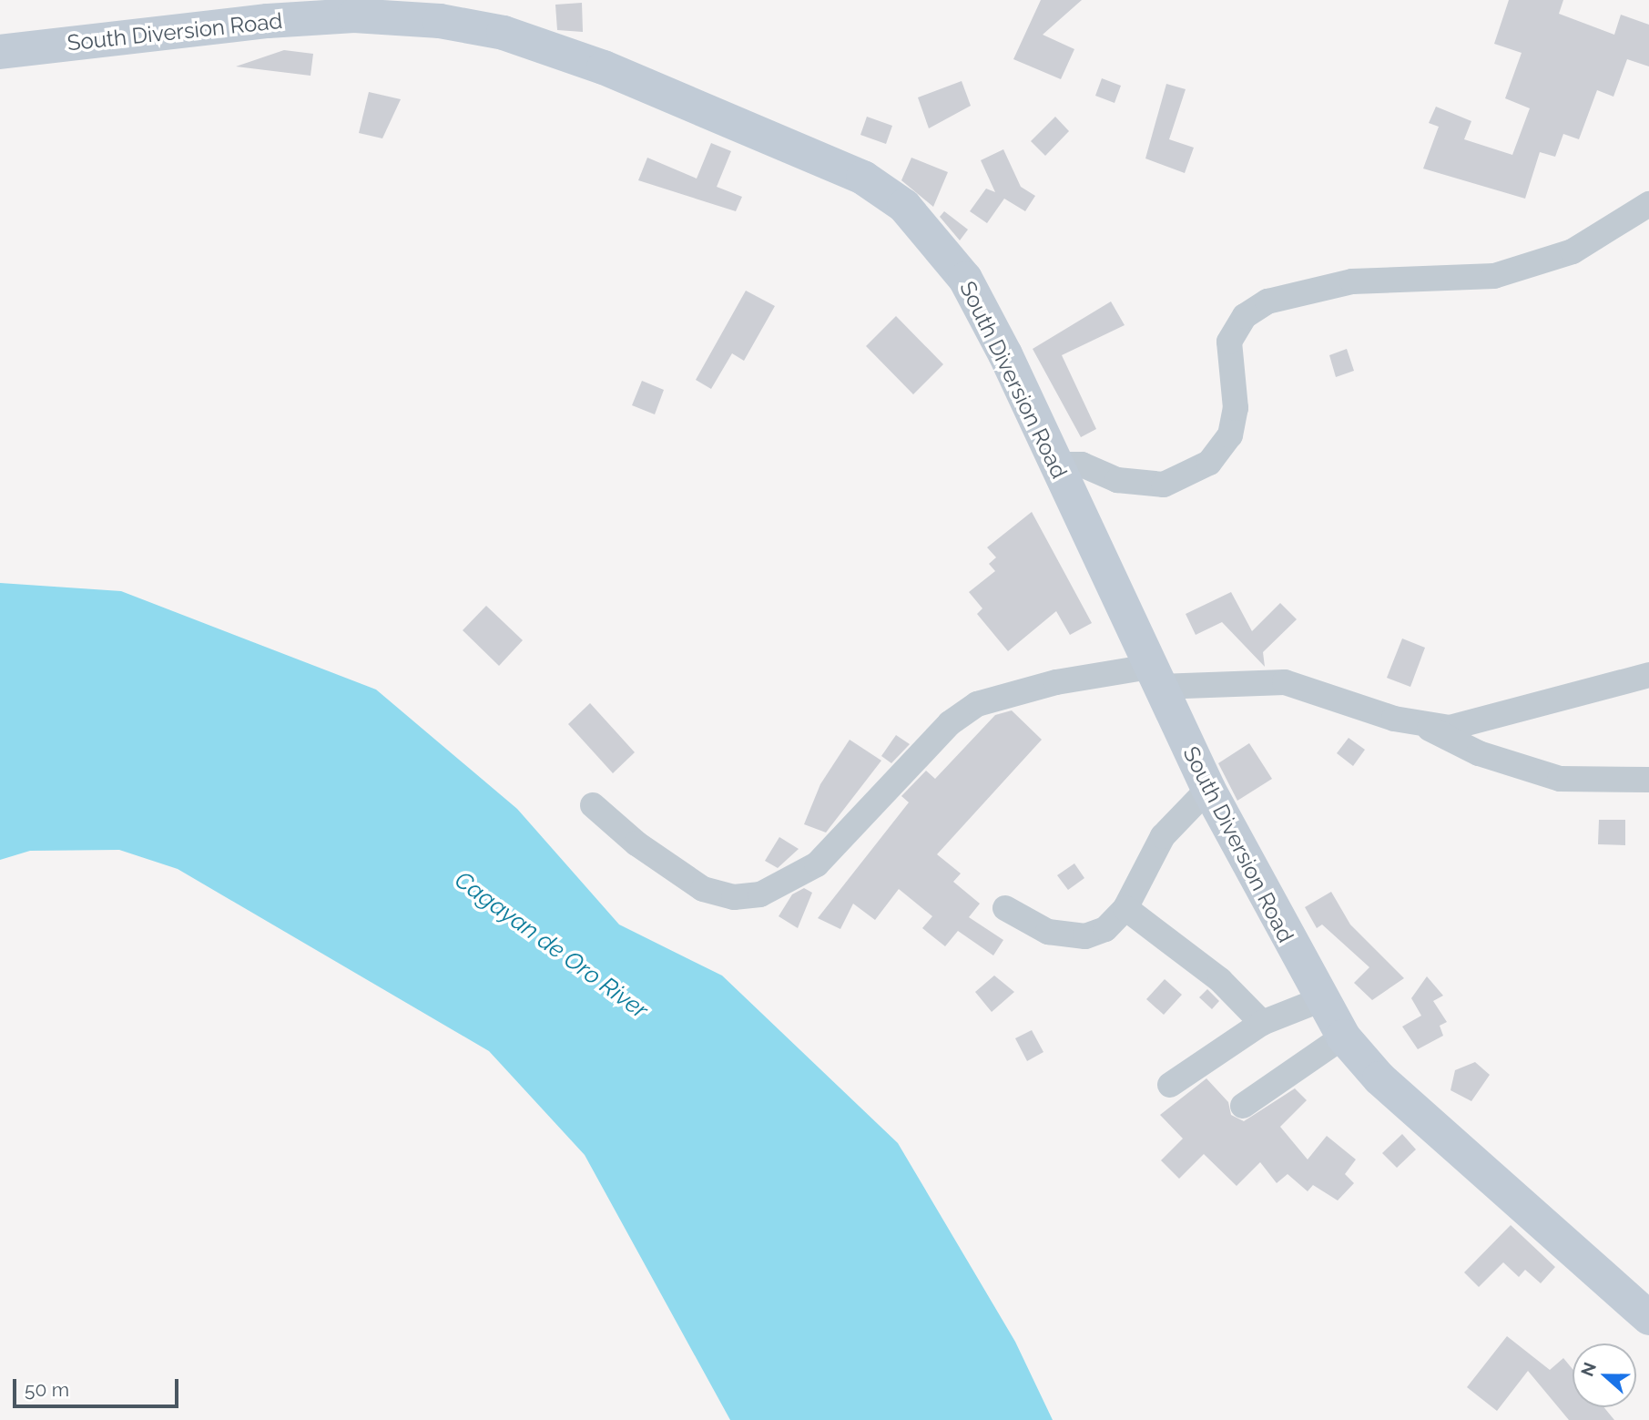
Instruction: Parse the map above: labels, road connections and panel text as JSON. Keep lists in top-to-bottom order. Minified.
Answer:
{"streets":{"main road":["South Diversion Road"]},"water":["Cagayan de Oro River"],"scale_bar":"50 m","north":"left"}
